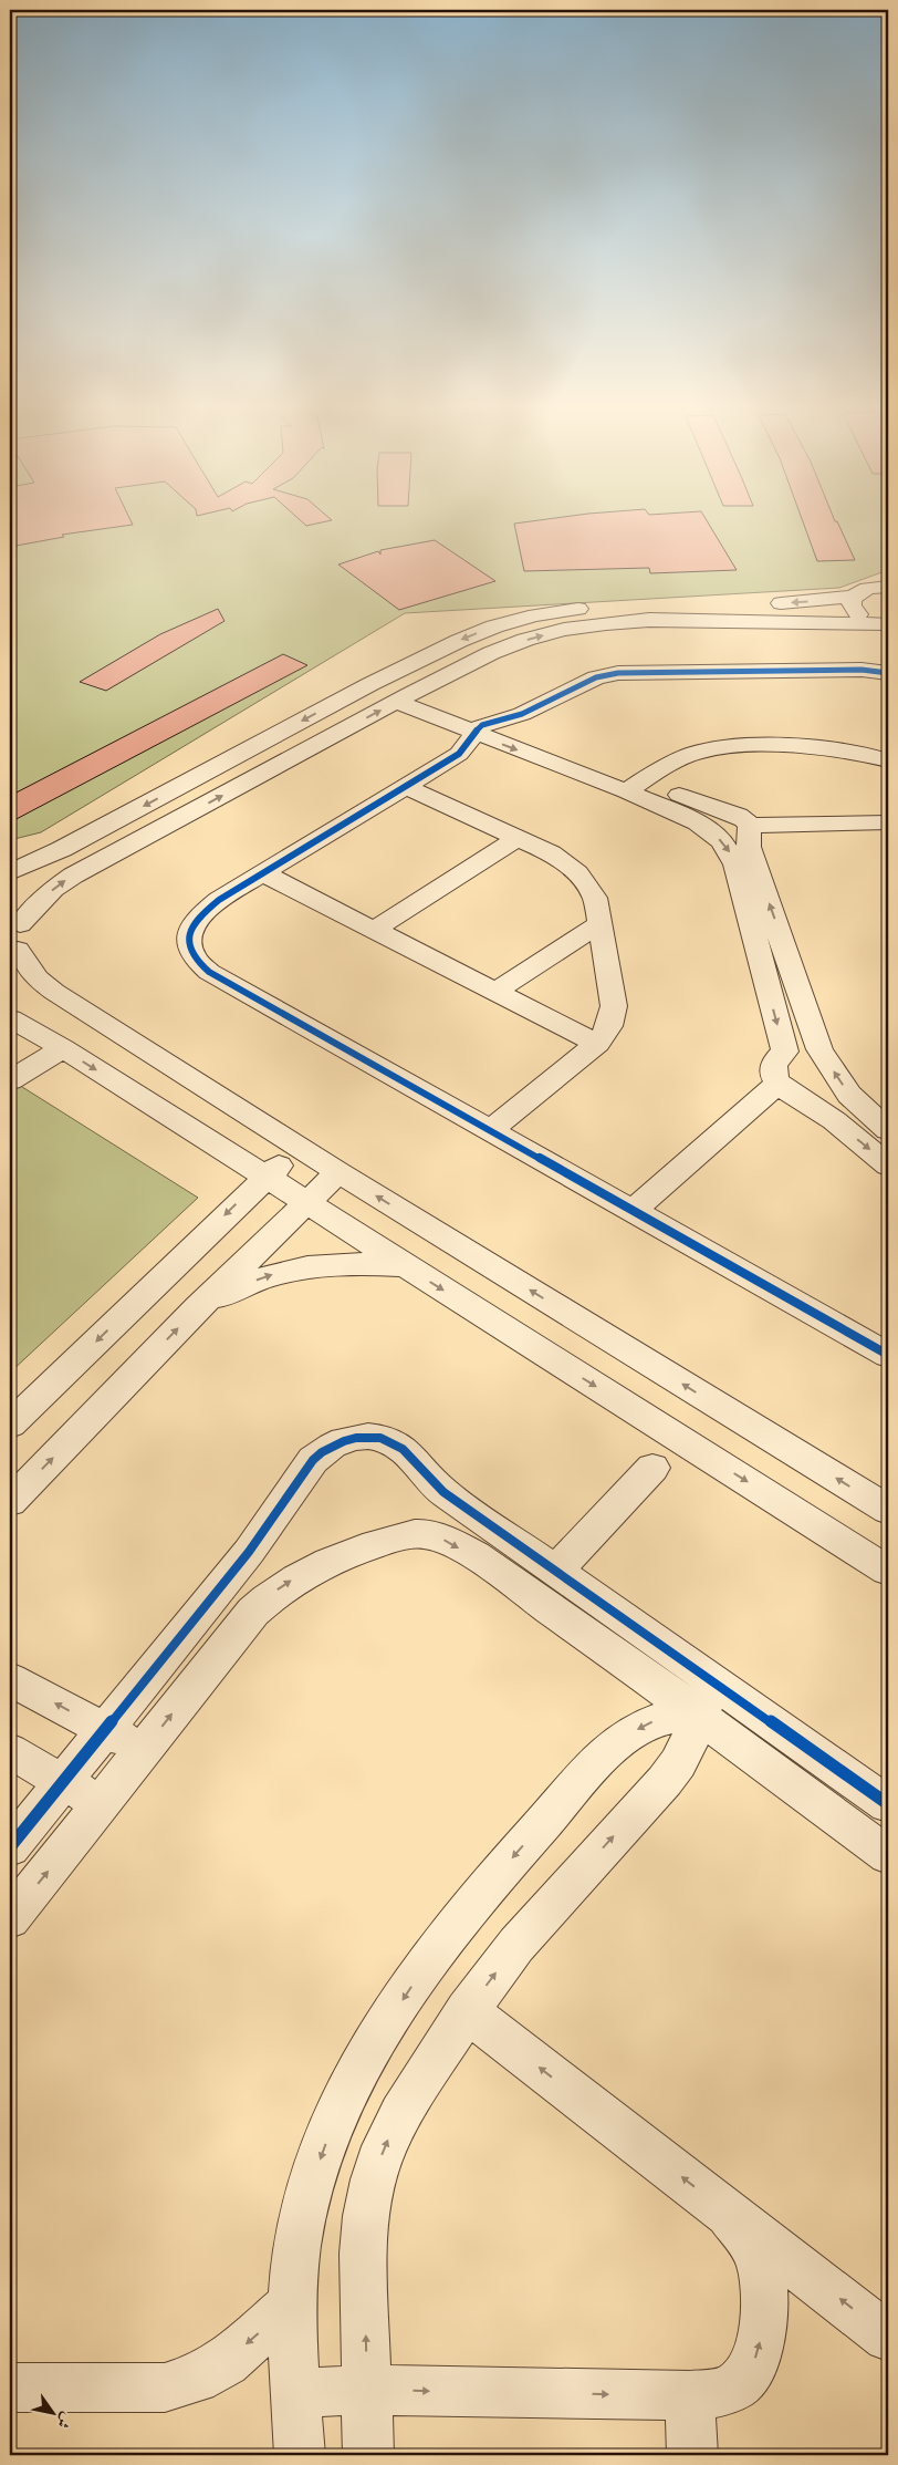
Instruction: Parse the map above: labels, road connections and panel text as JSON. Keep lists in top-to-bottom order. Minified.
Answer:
{"north":"bottom right"}
